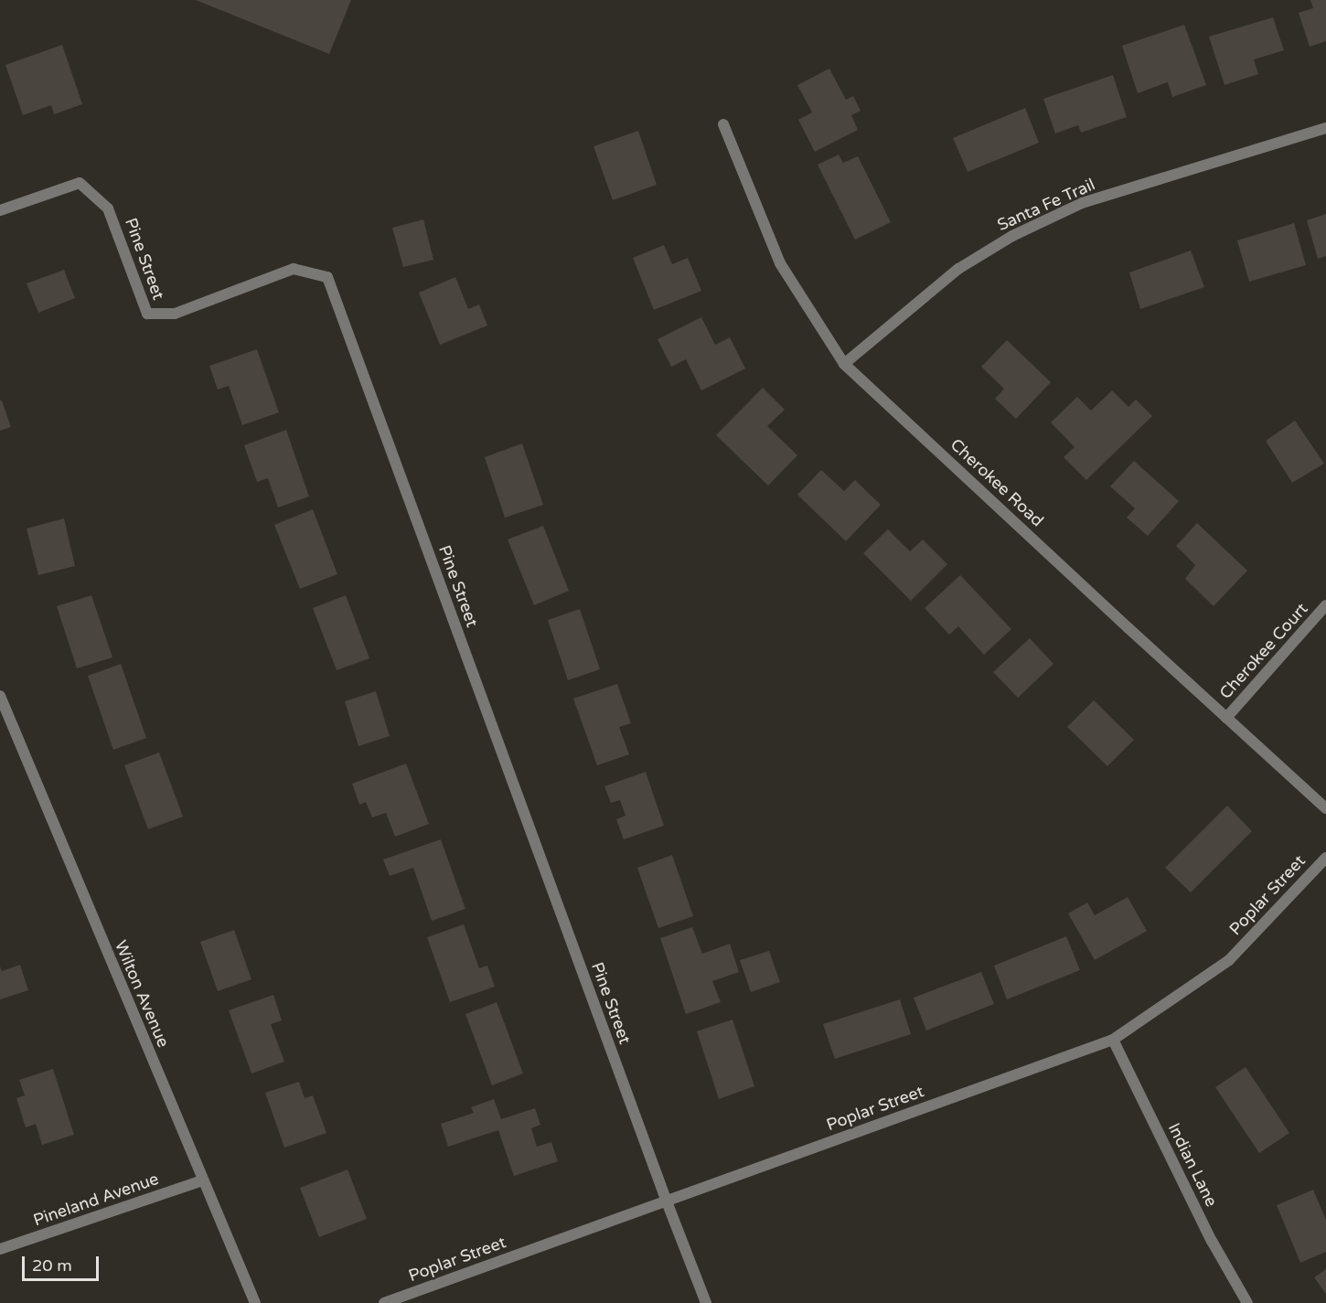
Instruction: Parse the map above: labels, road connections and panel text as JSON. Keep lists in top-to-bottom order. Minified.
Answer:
{"streets":{"street":["Santa Fe Trail","Pine Street","Cherokee Road","Cherokee Court","Poplar Street","Wilton Avenue","Indian Lane","Pineland Avenue"]},"crossings":[["Santa Fe Trail","Cherokee Road"],["Pine Street","Poplar Street"],["Cherokee Road","Cherokee Court"],["Poplar Street","Indian Lane"],["Wilton Avenue","Pineland Avenue"]],"scale_bar":"20 m"}
